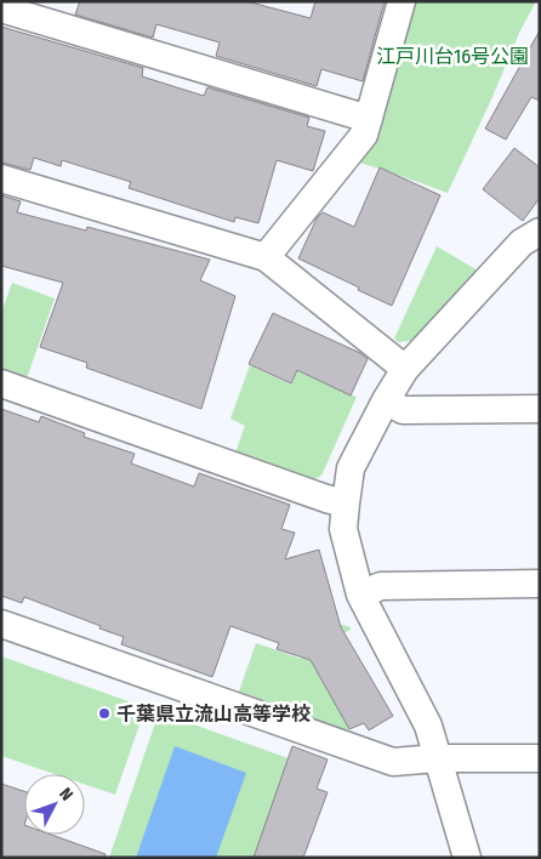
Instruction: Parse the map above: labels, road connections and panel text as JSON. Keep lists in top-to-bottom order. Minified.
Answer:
{"parks":["江戸川台16号公園"],"places":["千葉県立流山高等学校"],"north":"top right"}
